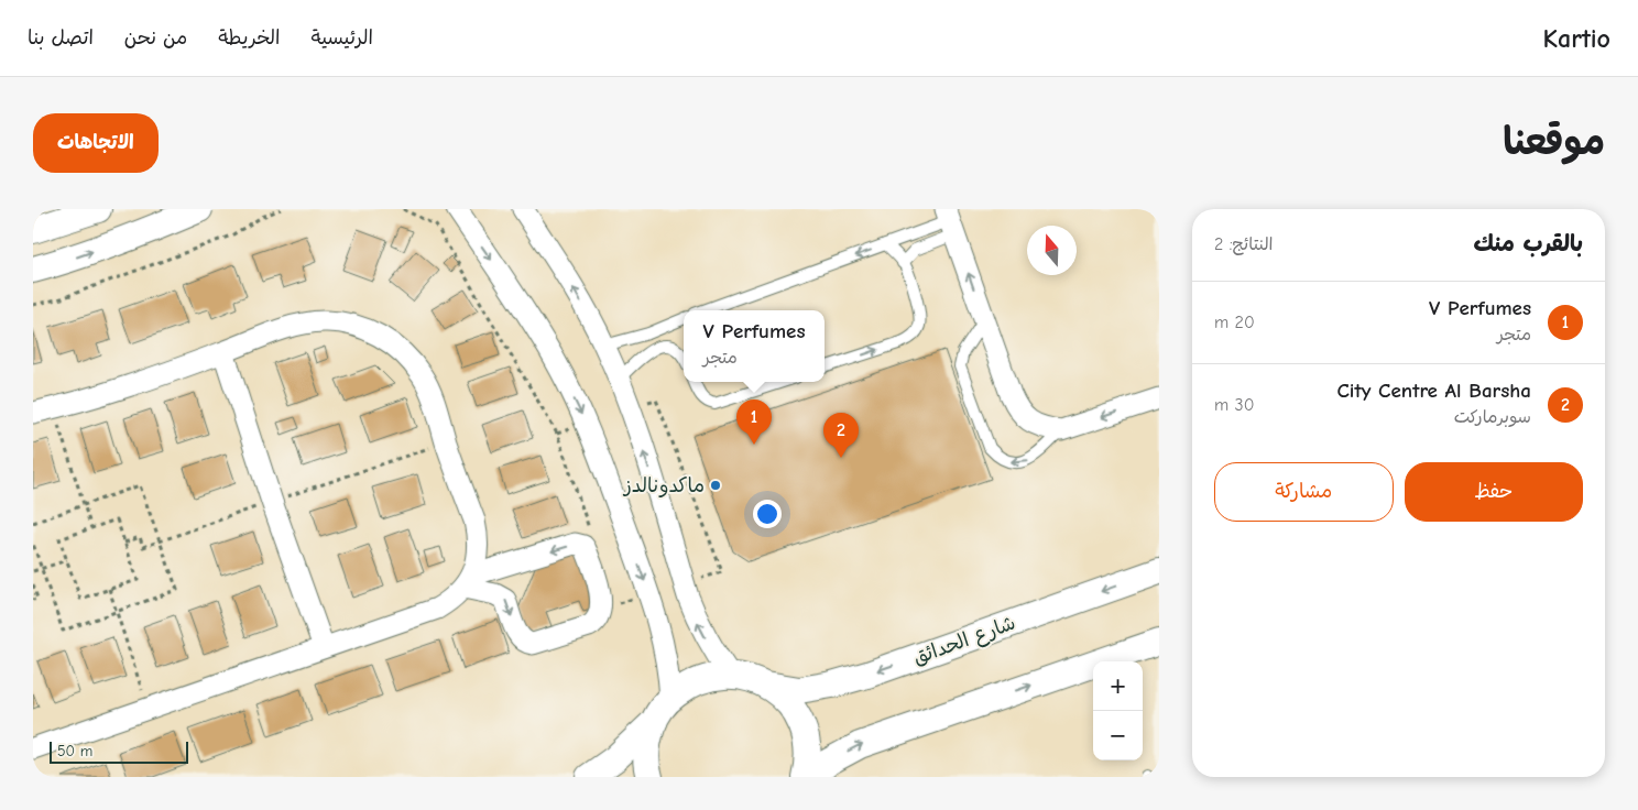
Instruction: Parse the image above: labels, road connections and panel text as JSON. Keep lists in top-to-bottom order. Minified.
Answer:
{"streets":{"street":["شارع الحدائق"]},"places":["ماكدونالدز"],"scale_bar":"50 m","north":"top","page":{"header":"Kartio","nav":["الرئيسية","الخريطة","من نحن","اتصل بنا"],"title":"موقعنا","buttons":["الاتجاهات",["حفظ","مشاركة"]],"heading":["بالقرب منك","النتائج: 2"],"list":[{"mark":"1","name":"V Perfumes","note":"متجر","value":"20 m"},{"mark":"2","name":"City Centre Al Barsha","note":"سوبرماركت","value":"30 m"}],"popup":["V Perfumes","متجر"],"pins":["1","2"],"map_buttons":["+","−"],"scale":"50 m"}}
